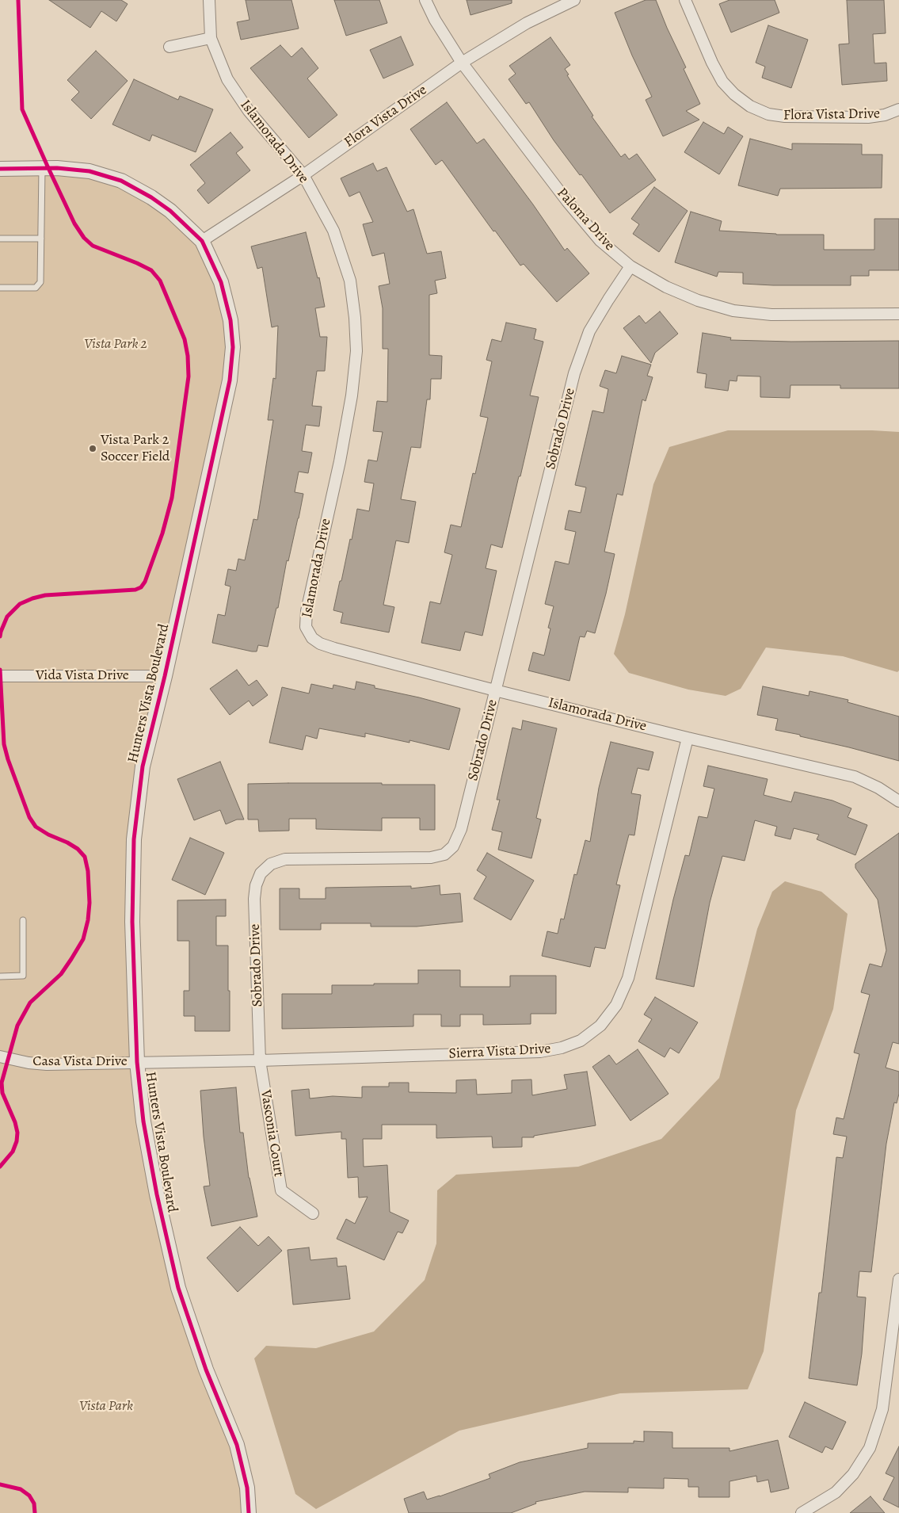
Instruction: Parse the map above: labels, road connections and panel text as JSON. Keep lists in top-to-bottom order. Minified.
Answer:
{"streets":{"street":["Flora Vista Drive","Islamorada Drive","Paloma Drive","Sobrado Drive","Vida Vista Drive","Hunters Vista Boulevard","Sierra Vista Drive","Casa Vista Drive","Vasconia Court"]},"crossings":[["Flora Vista Drive","Islamorada Drive"],["Flora Vista Drive","Paloma Drive"],["Flora Vista Drive","Hunters Vista Boulevard"],["Islamorada Drive","Sobrado Drive"],["Islamorada Drive","Sierra Vista Drive"],["Paloma Drive","Sobrado Drive"],["Sobrado Drive","Sierra Vista Drive"],["Sobrado Drive","Vasconia Court"],["Vida Vista Drive","Hunters Vista Boulevard"],["Hunters Vista Boulevard","Sierra Vista Drive"],["Hunters Vista Boulevard","Casa Vista Drive"],["Sierra Vista Drive","Casa Vista Drive"],["Sierra Vista Drive","Vasconia Court"]],"parks":["Vista Park 2","Vista Park"],"places":["Vista Park 2 Soccer Field"]}
